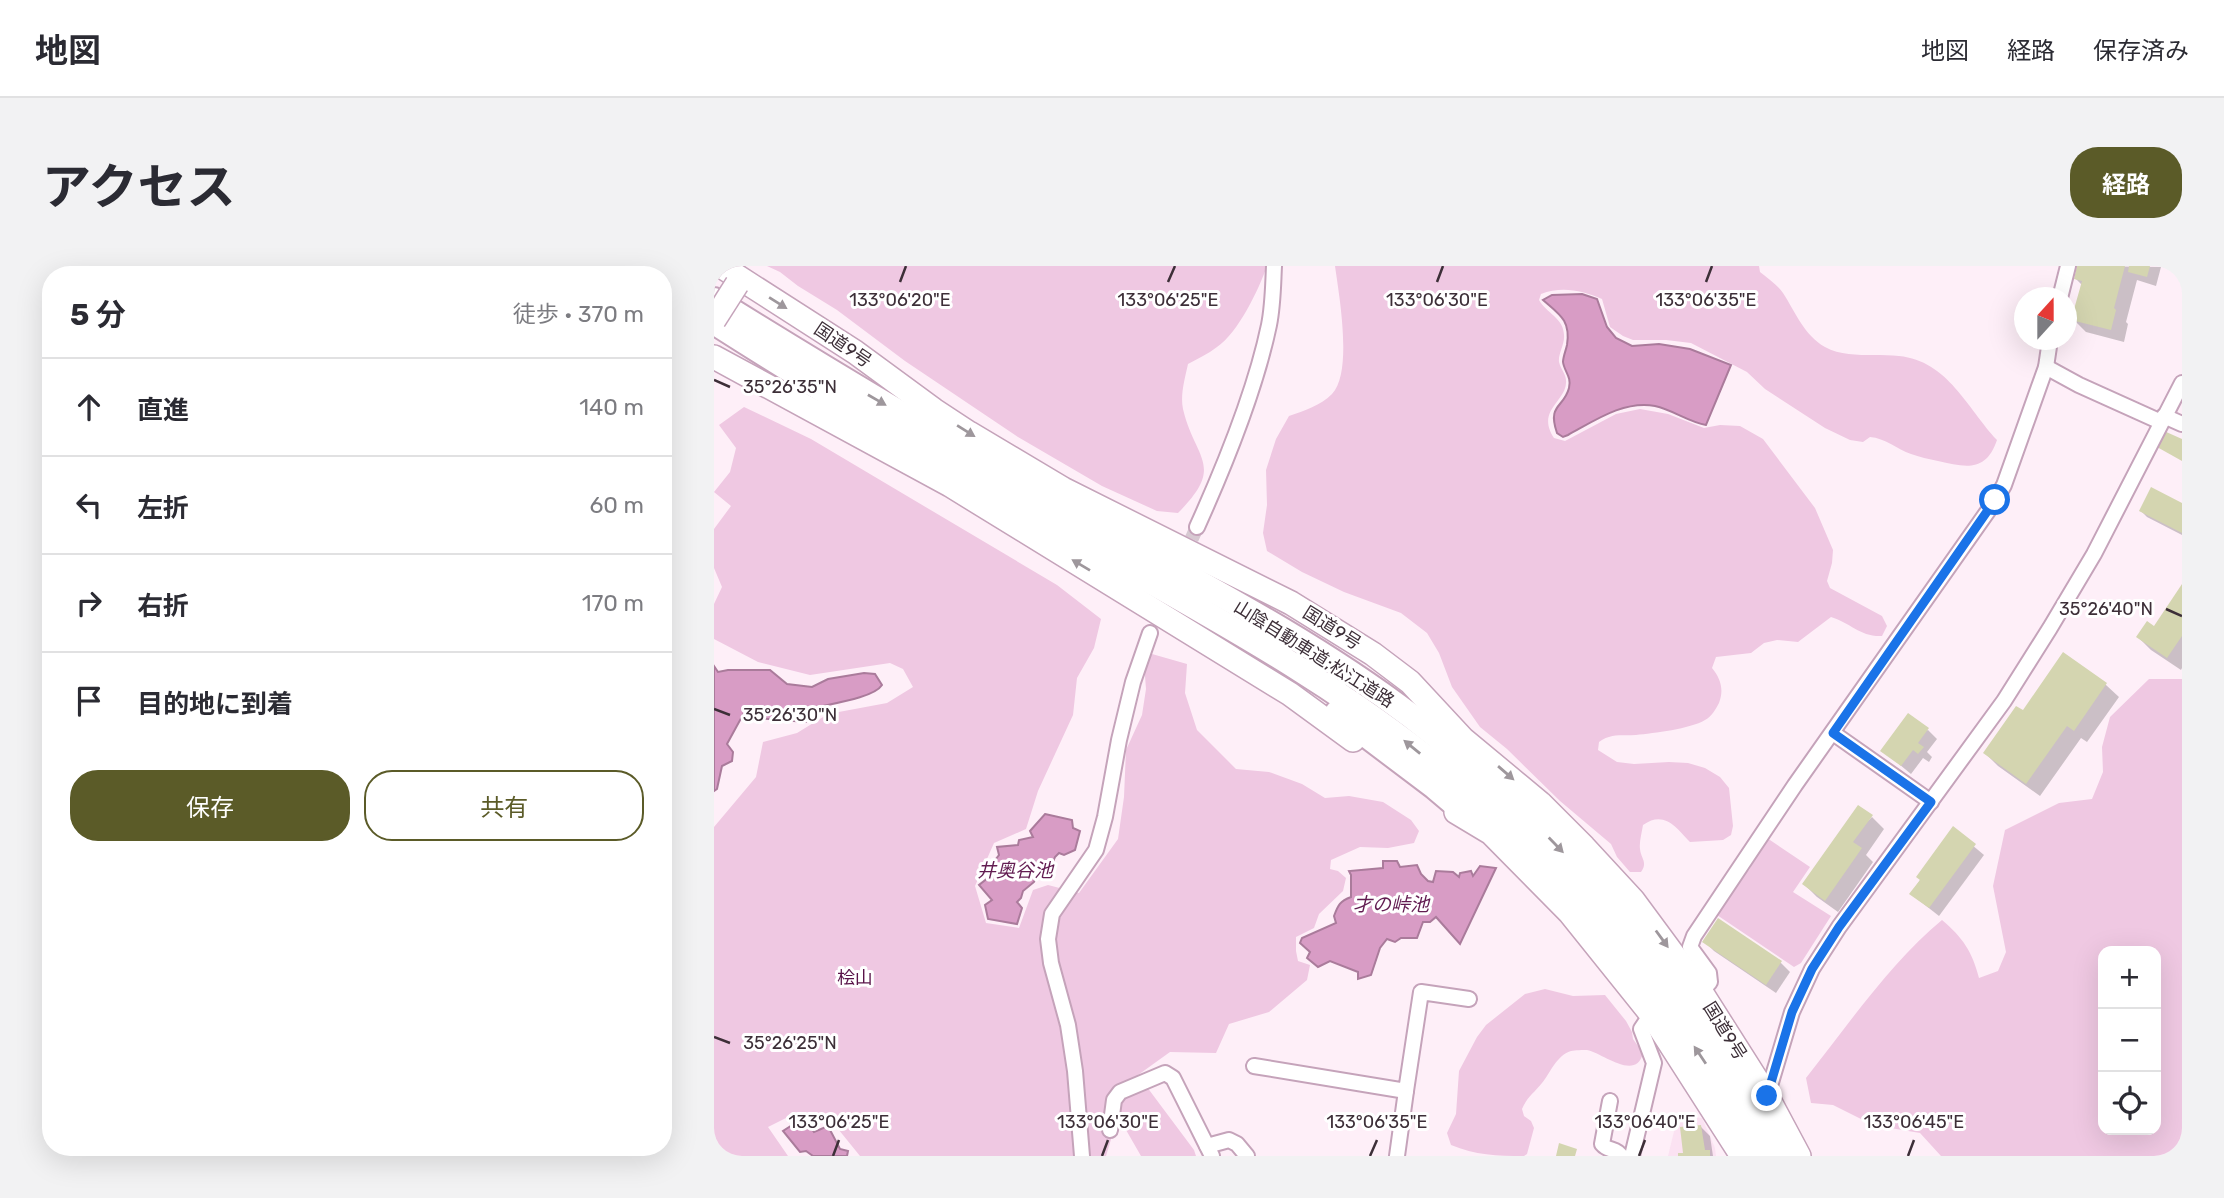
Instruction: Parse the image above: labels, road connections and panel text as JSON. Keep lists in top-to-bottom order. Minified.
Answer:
{"streets":{"highway":["国道9号","山陰自動車道;松江道路"]},"water":["井奥谷池","才の峠池"],"parks":["桧山"],"north":"top","page":{"header":"地図","nav":["地図","経路","保存済み"],"title":"アクセス","buttons":["経路",["保存","共有"]],"heading":["5 分","徒歩 · 370 m"],"list":[["直進","140 m"],["左折","60 m"],["右折","170 m"],"目的地に到着"],"map_buttons":["+","−"]},"coordinates":["133°06'20\"E","133°06'25\"E","133°06'30\"E","133°06'35\"E","35°26'35\"N","35°26'40\"N","35°26'30\"N","35°26'25\"N","133°06'40\"E","133°06'45\"E"]}
